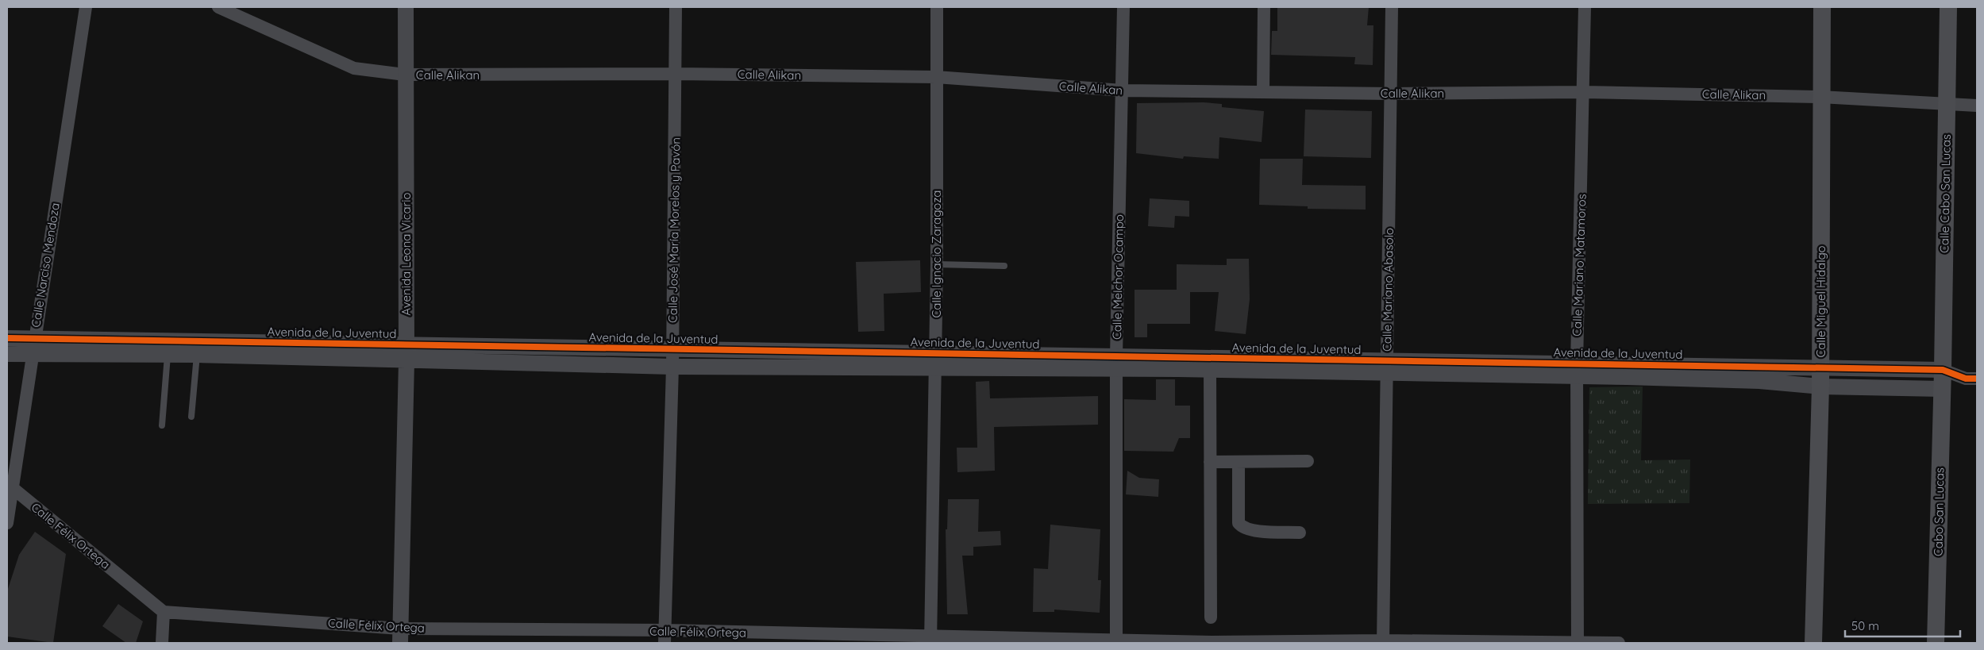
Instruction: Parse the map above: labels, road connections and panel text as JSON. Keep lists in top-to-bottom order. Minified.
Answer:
{"streets":{"main road":["Calle Cabo San Lucas","Calle Miguel Hidalgo","Cabo San Lucas"],"street":["Calle Alikan","Calle José María Morelos y Pavón","Avenida Leona Vicario","Calle Ignacio Zaragoza","Calle Narciso Mendoza","Calle Mariano Matamoros","Calle Melchor Ocampo","Calle Mariano Abasolo","Avenida de la Juventud","Calle Félix Ortega"]},"crossings":[["Calle Alikan","Calle Cabo San Lucas"],["Calle Alikan","Calle José María Morelos y Pavón"],["Calle Alikan","Avenida Leona Vicario"],["Calle Alikan","Calle Ignacio Zaragoza"],["Calle Alikan","Calle Mariano Matamoros"],["Calle Alikan","Calle Melchor Ocampo"],["Calle Alikan","Calle Mariano Abasolo"],["Calle Alikan","Calle Miguel Hidalgo"],["Calle Cabo San Lucas","Avenida de la Juventud"],["Calle Cabo San Lucas","Cabo San Lucas"],["Calle José María Morelos y Pavón","Avenida de la Juventud"],["Calle José María Morelos y Pavón","Calle Félix Ortega"],["Avenida Leona Vicario","Avenida de la Juventud"],["Avenida Leona Vicario","Calle Félix Ortega"],["Calle Ignacio Zaragoza","Avenida de la Juventud"],["Calle Ignacio Zaragoza","Calle Félix Ortega"],["Calle Narciso Mendoza","Avenida de la Juventud"],["Calle Narciso Mendoza","Calle Félix Ortega"],["Calle Mariano Matamoros","Avenida de la Juventud"],["Calle Mariano Matamoros","Calle Félix Ortega"],["Calle Melchor Ocampo","Avenida de la Juventud"],["Calle Melchor Ocampo","Calle Félix Ortega"],["Calle Mariano Abasolo","Avenida de la Juventud"],["Calle Mariano Abasolo","Calle Félix Ortega"],["Calle Miguel Hidalgo","Avenida de la Juventud"],["Avenida de la Juventud","Cabo San Lucas"]],"scale_bar":"50 m"}
